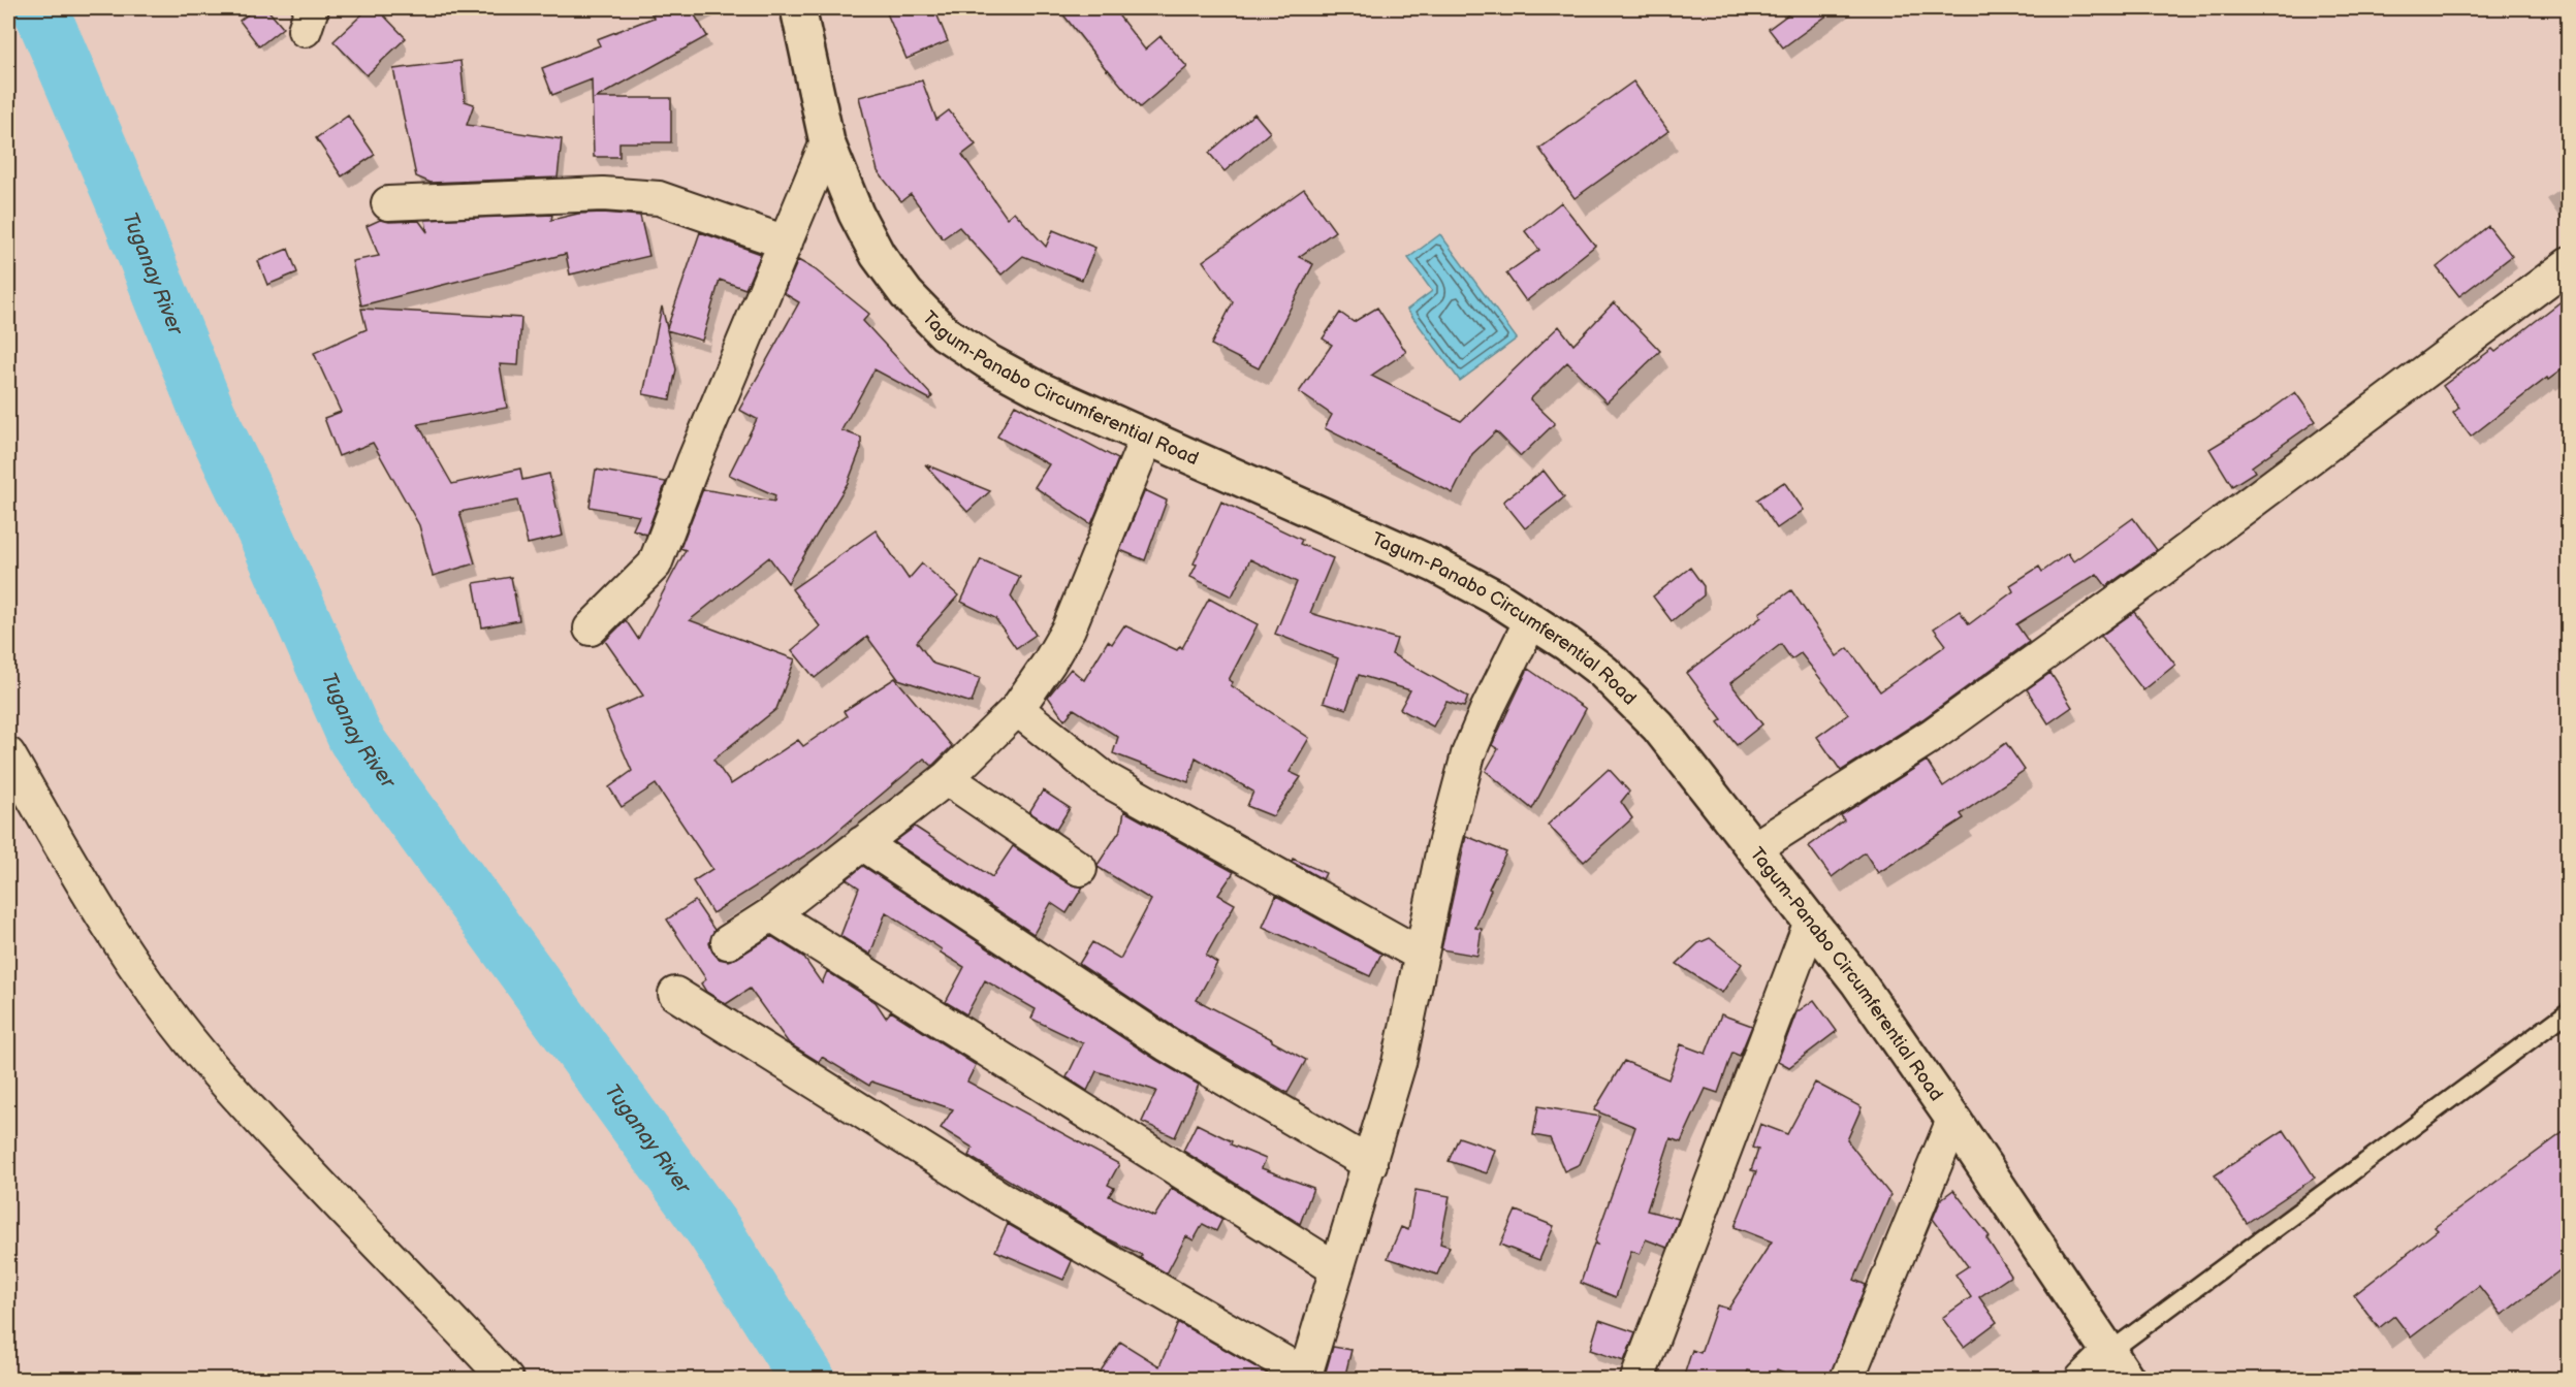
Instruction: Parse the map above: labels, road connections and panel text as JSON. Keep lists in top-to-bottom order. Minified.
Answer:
{"streets":{"main road":["Tagum-Panabo Circumferential Road"]},"water":["Tuganay River"]}
